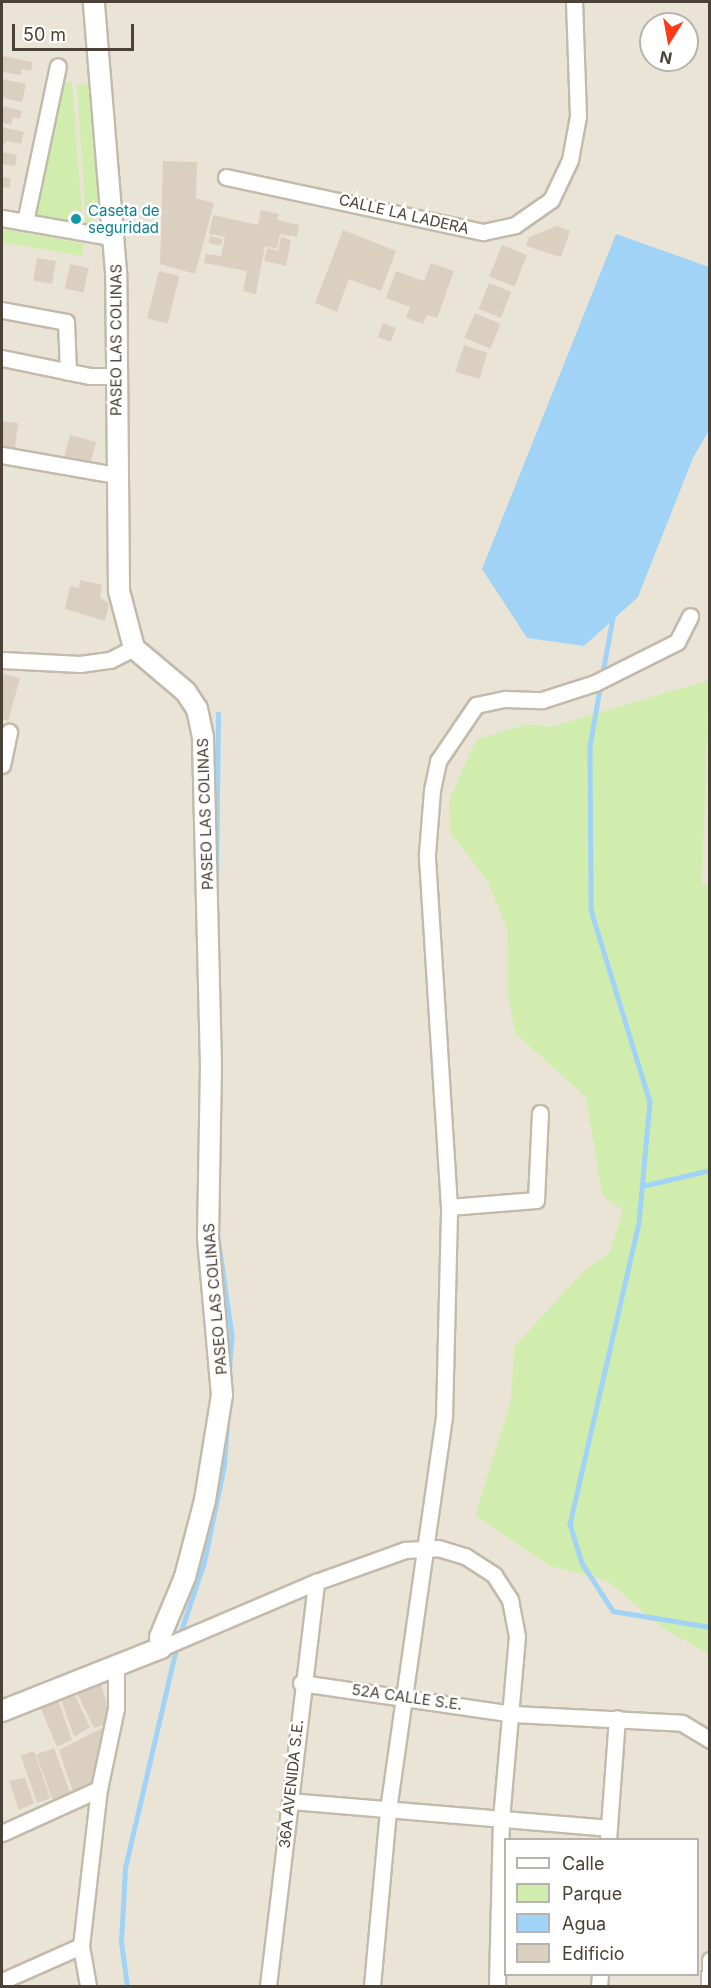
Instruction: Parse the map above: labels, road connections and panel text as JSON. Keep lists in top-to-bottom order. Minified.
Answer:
{"streets":{"street":["CALLE LA LADERA","PASEO LAS COLINAS","52A CALLE S.E.","36A AVENIDA S.E."]},"crossings":[["52A CALLE S.E.","36A AVENIDA S.E."]],"places":["Caseta de seguridad"],"legend":["Calle","Parque","Agua","Edificio"],"scale_bar":"50 m","north":"bottom"}
